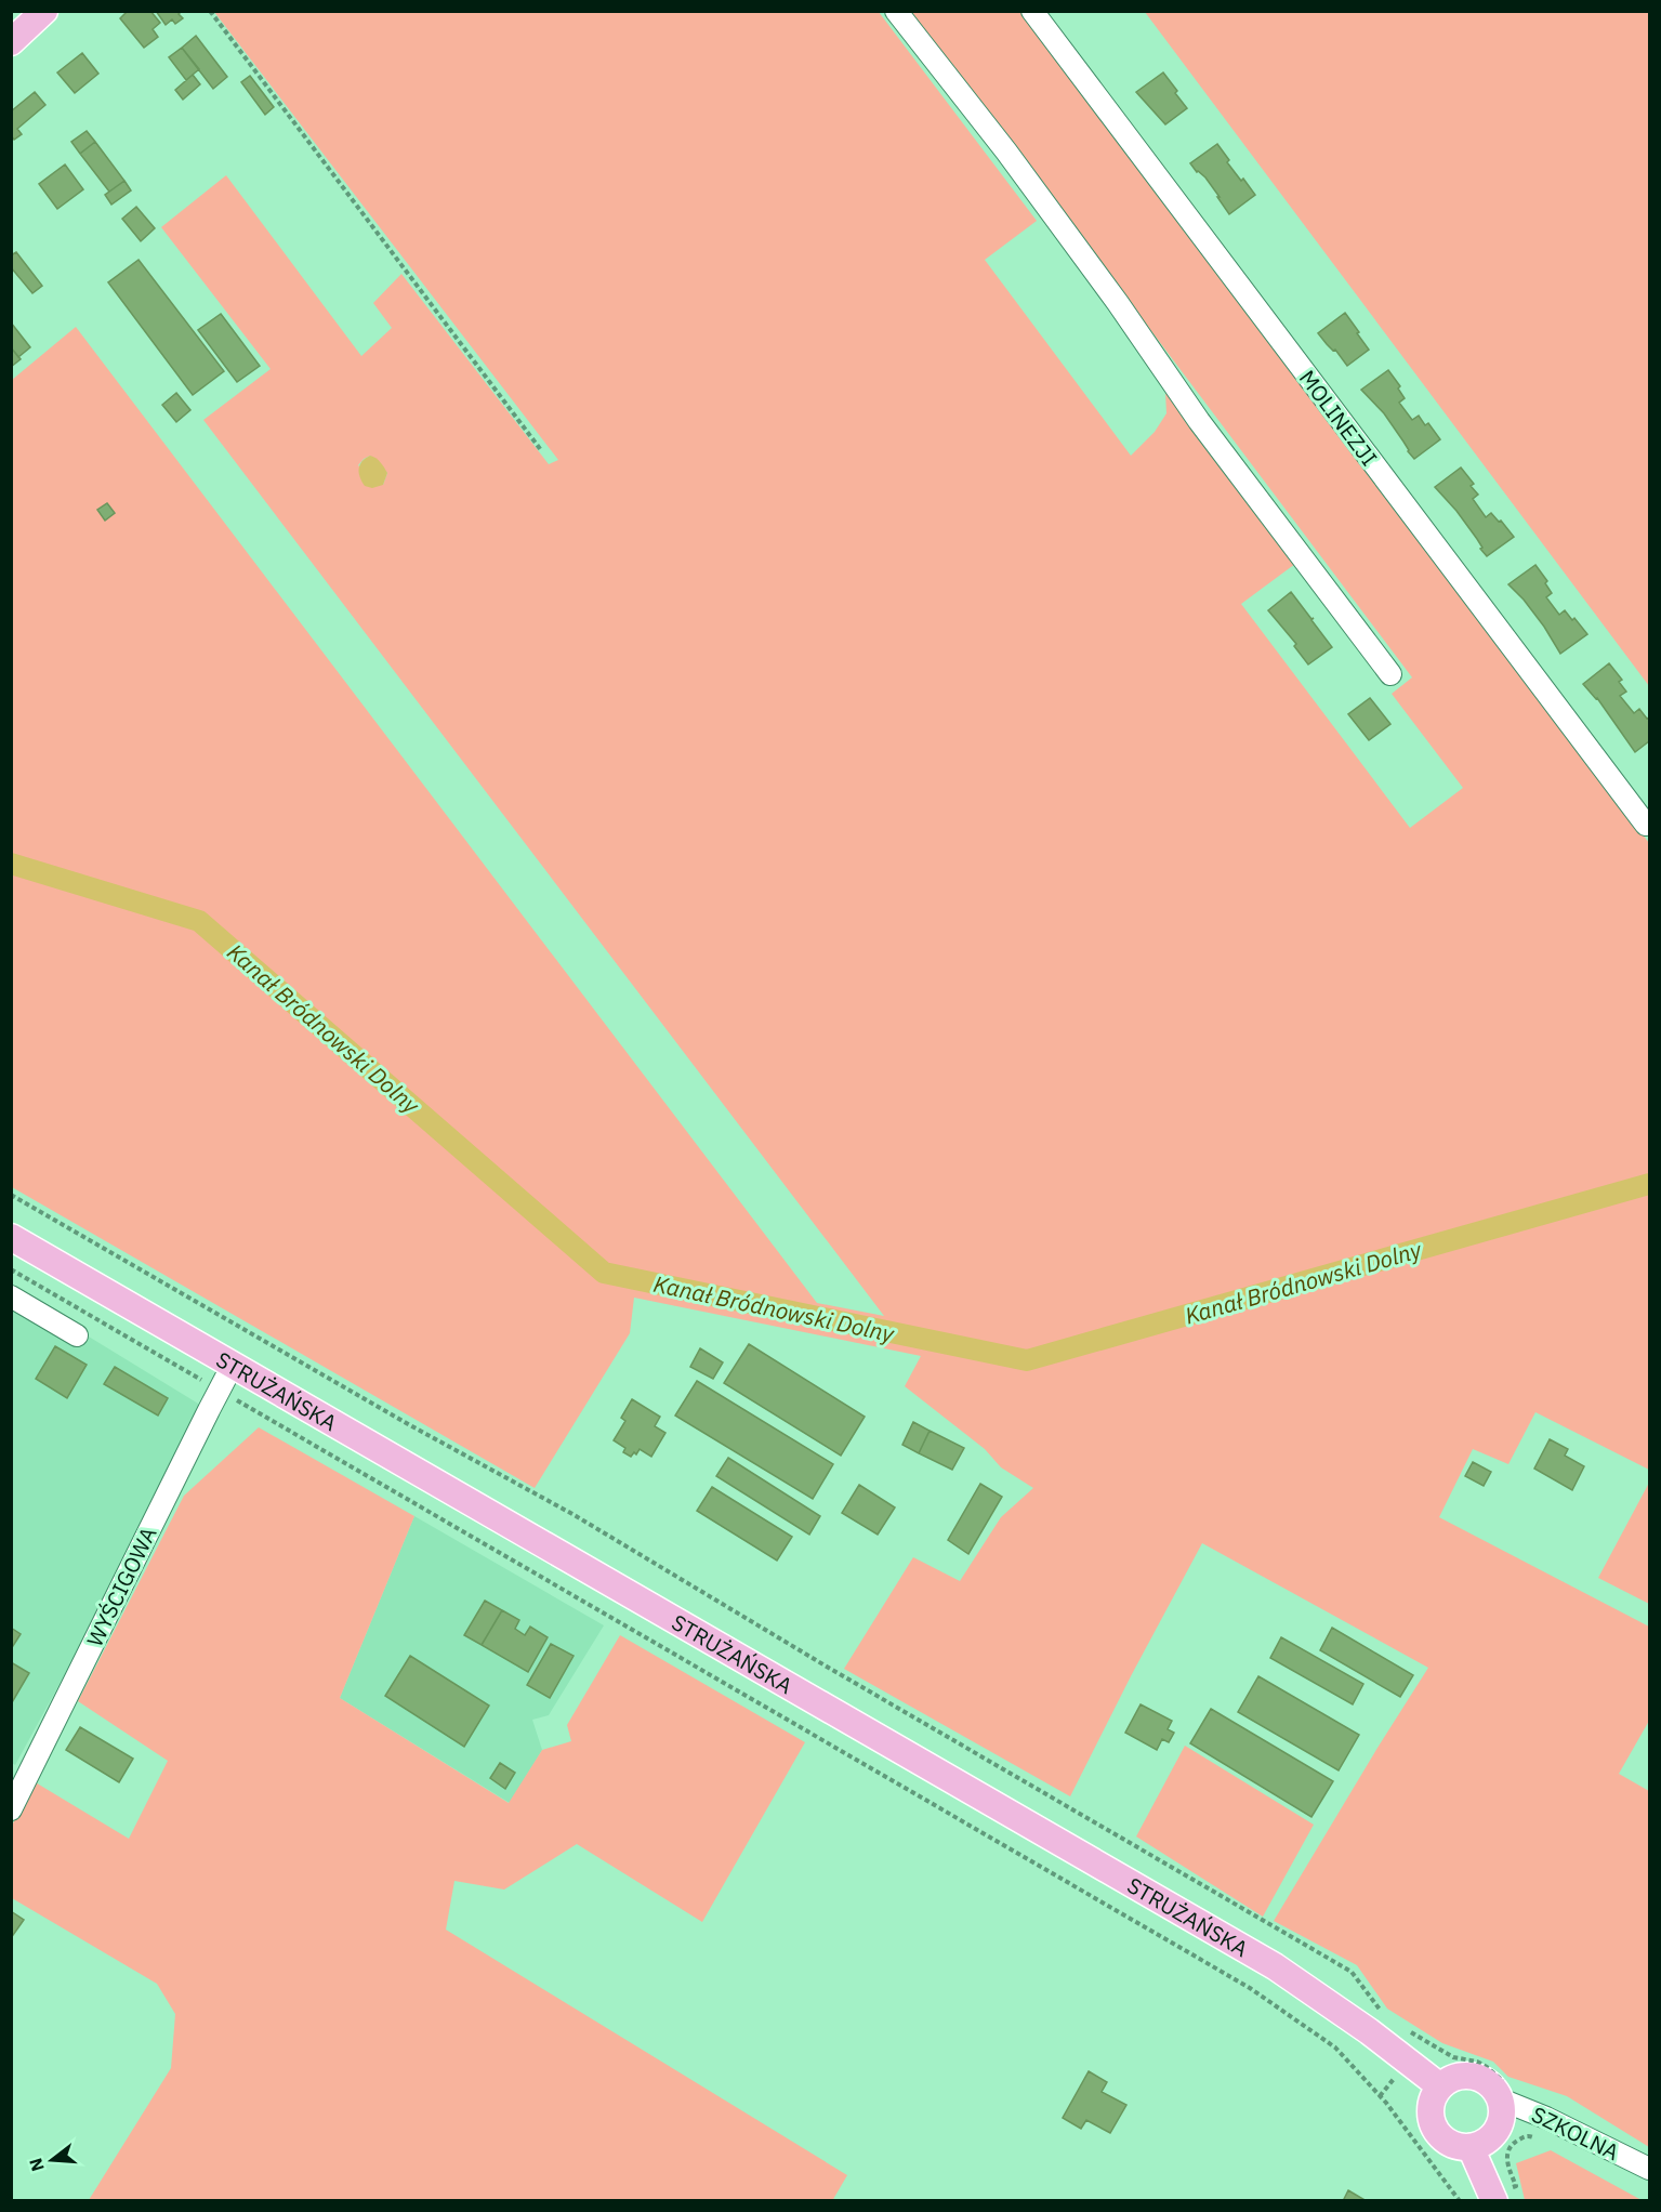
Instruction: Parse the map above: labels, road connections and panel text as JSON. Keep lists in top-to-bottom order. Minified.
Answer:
{"streets":{"main road":["STRUŻAŃSKA"],"street":["MOLINEZJI","WYŚCIGOWA","SZKOLNA"]},"crossings":[["STRUŻAŃSKA","WYŚCIGOWA"],["STRUŻAŃSKA","SZKOLNA"]],"water":["Kanał Bródnowski Dolny"],"north":"left"}
